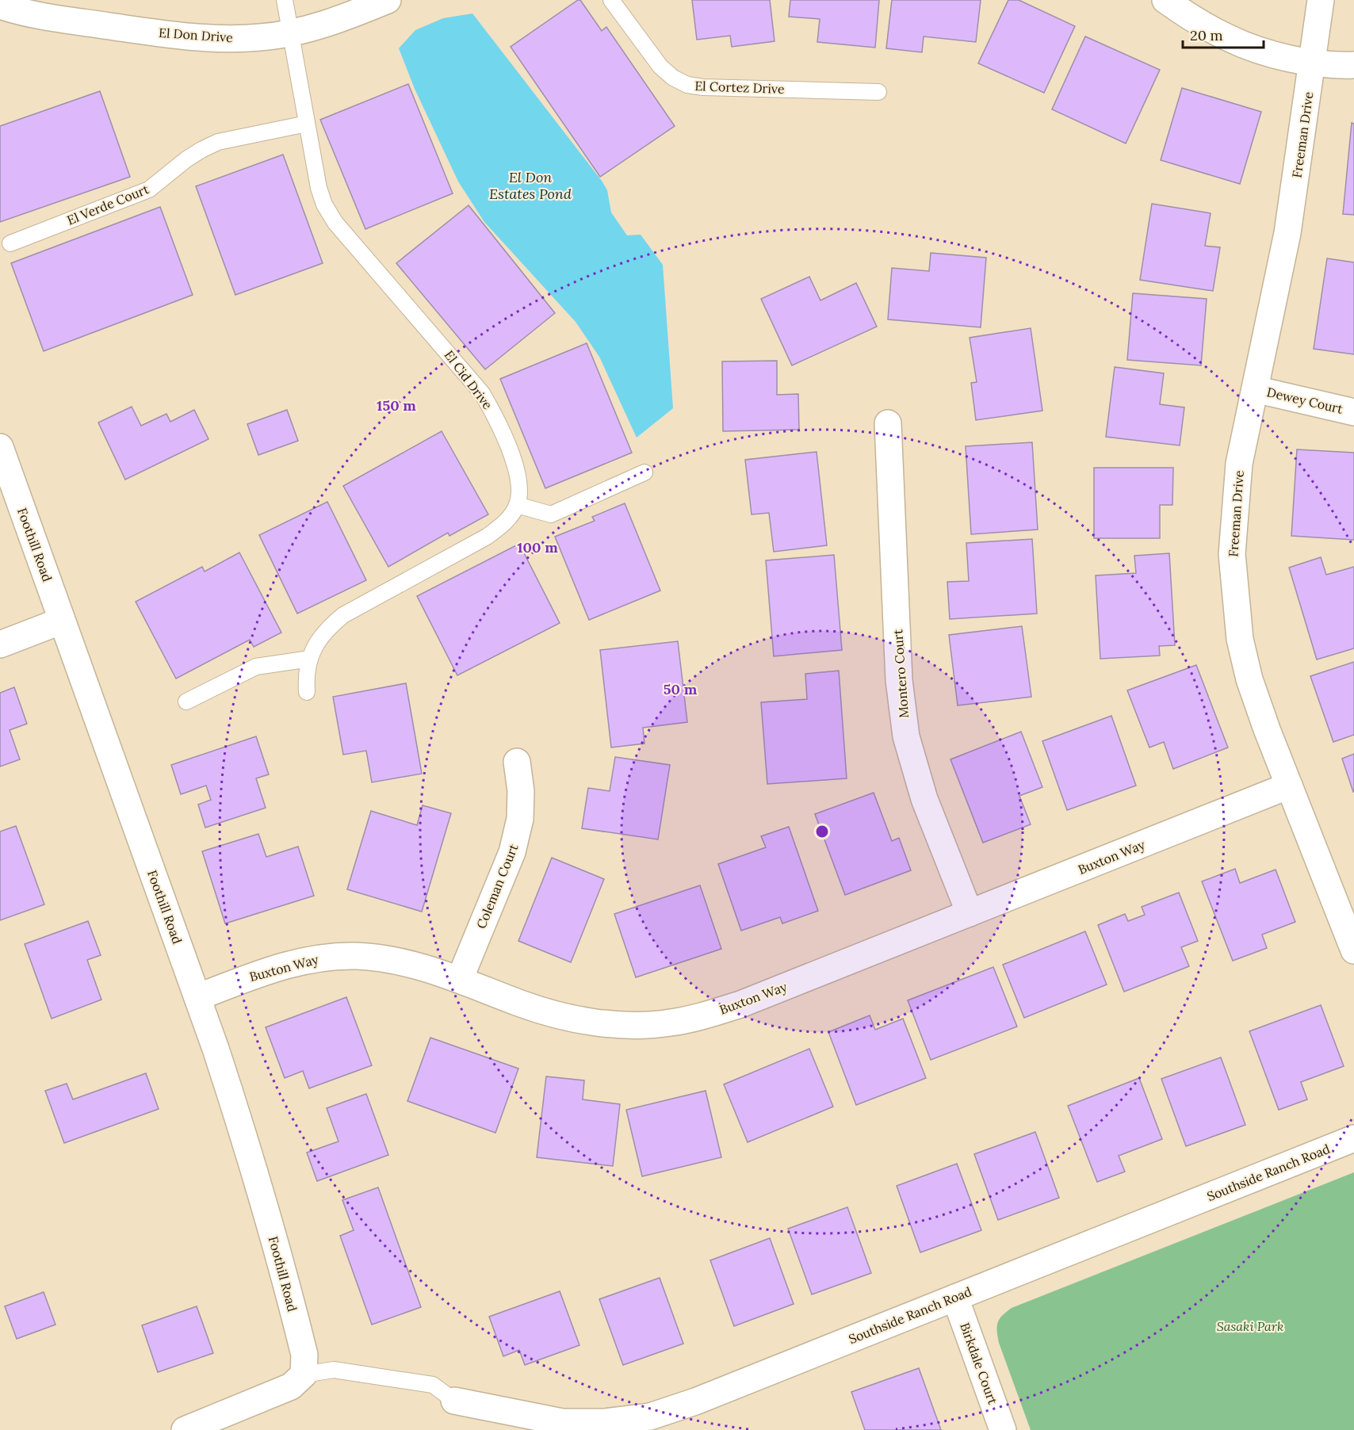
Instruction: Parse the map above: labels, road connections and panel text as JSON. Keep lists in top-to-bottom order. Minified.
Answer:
{"streets":{"street":["El Don Drive","Freeman Drive","Dewey Court","Foothill Road","Montero Court","Buxton Way","Coleman Court","Southside Ranch Road","Birkdale Court"],"lane":["El Cortez Drive","El Verde Court","El Cid Drive"]},"crossings":[["El Don Drive","El Cid Drive"],["Freeman Drive","Dewey Court"],["Freeman Drive","Buxton Way"],["El Verde Court","El Cid Drive"],["Foothill Road","Buxton Way"],["Montero Court","Buxton Way"],["Buxton Way","Coleman Court"],["Southside Ranch Road","Birkdale Court"]],"water":["El Don Estates Pond"],"parks":["Sasaki Park"],"scale_bar":"20 m","rings":["150 m","100 m","50 m"]}
